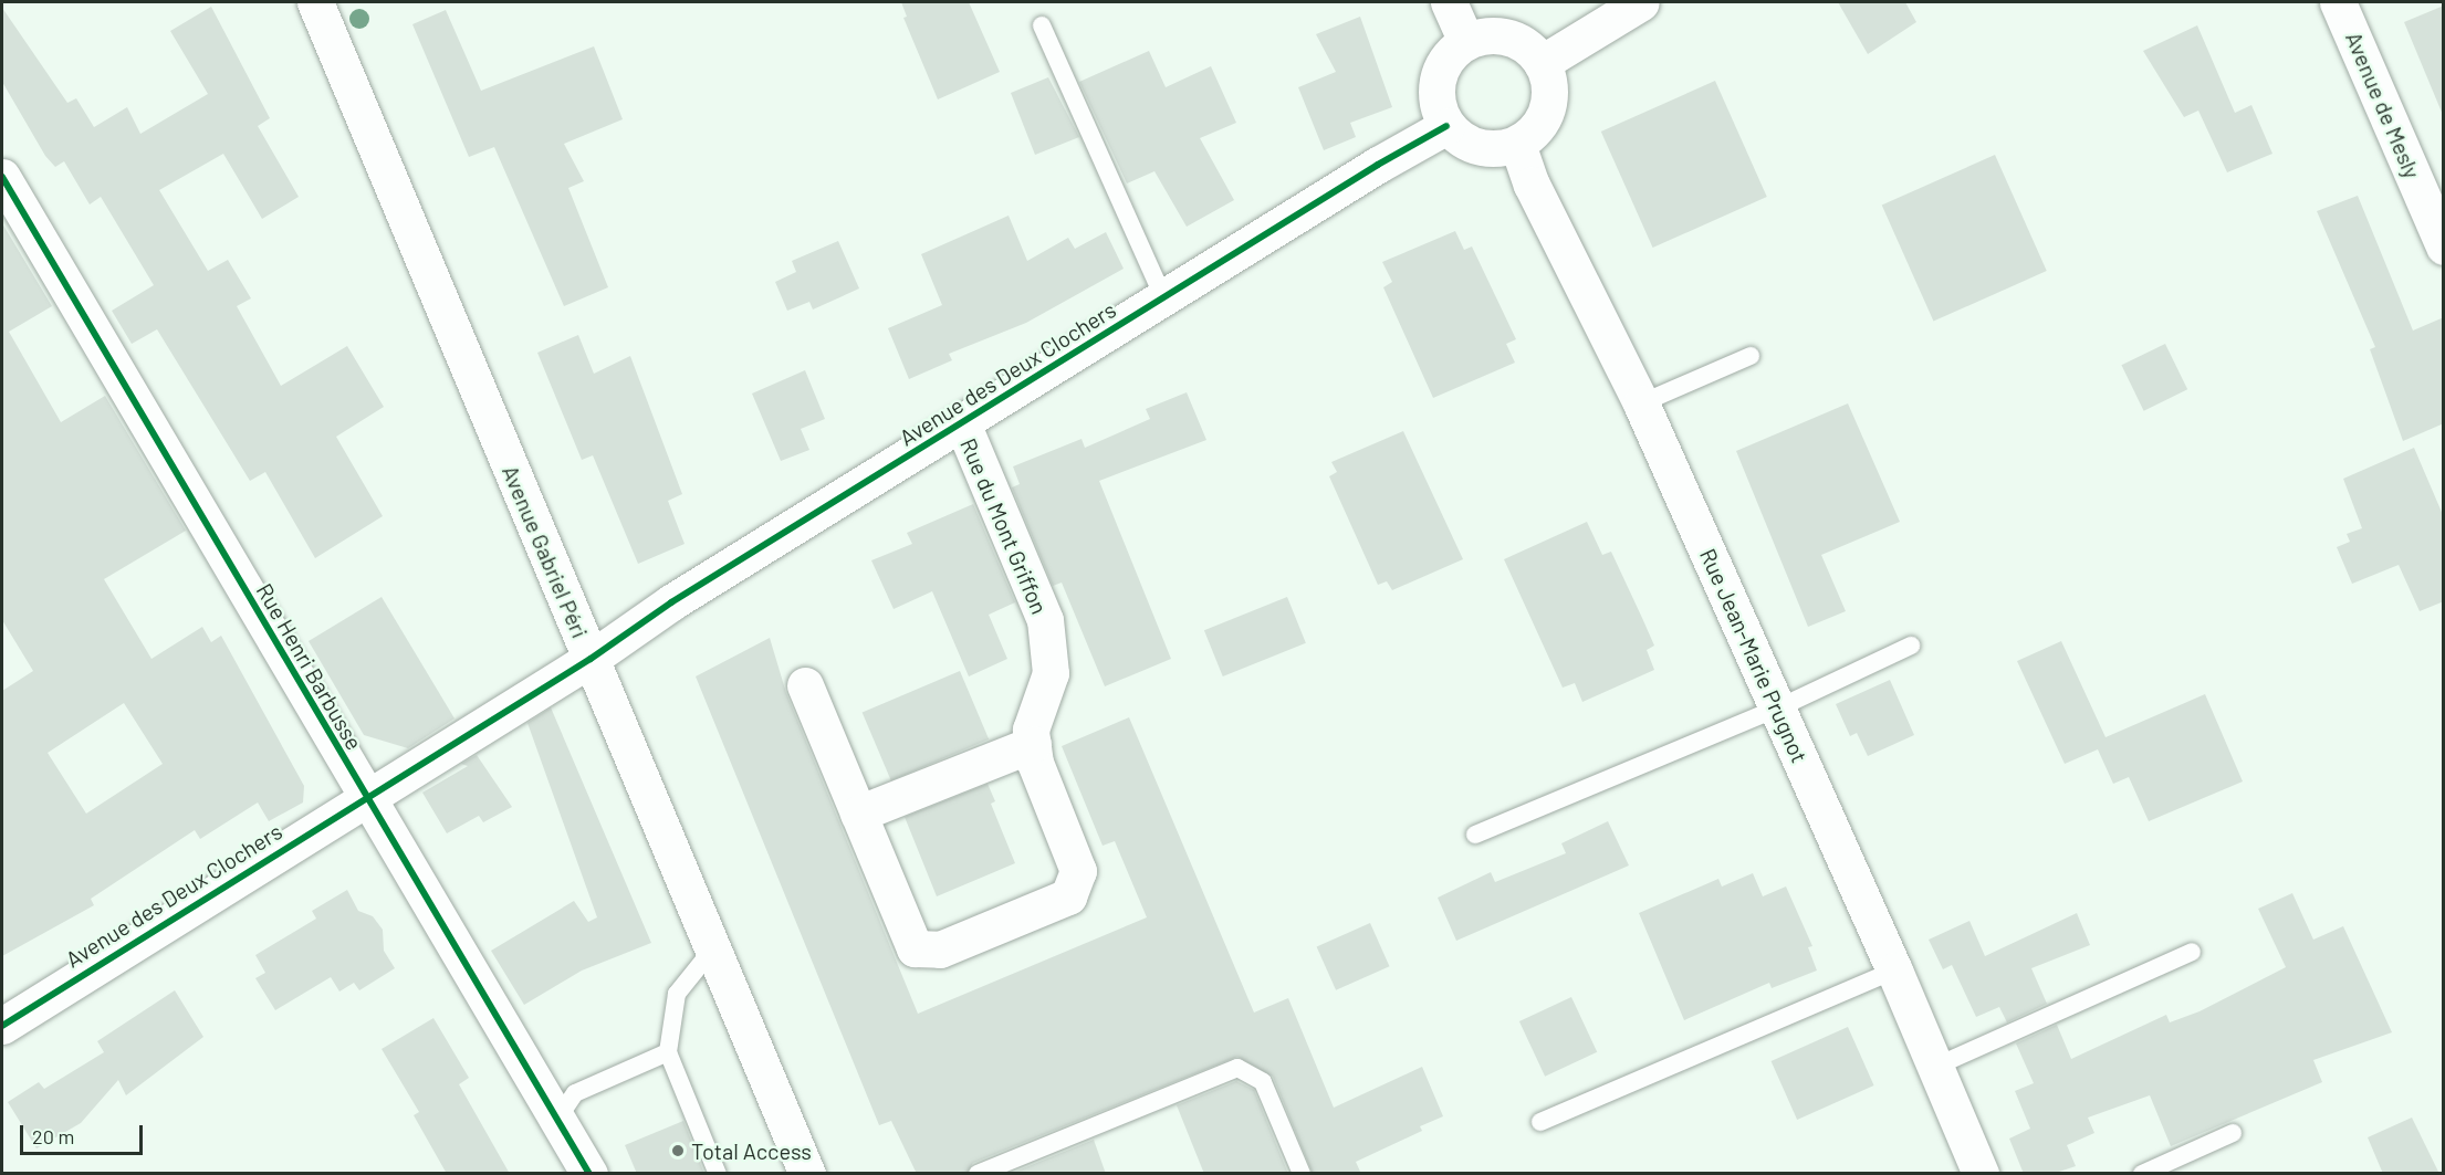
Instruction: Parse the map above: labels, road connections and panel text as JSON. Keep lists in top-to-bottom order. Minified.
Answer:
{"streets":{"street":["Avenue de Mesly","Avenue des Deux Clochers","Rue du Mont Griffon","Avenue Gabriel Péri","Rue Jean-Marie Prugnot","Rue Henri Barbusse"]},"crossings":[["Avenue des Deux Clochers","Rue du Mont Griffon"],["Avenue des Deux Clochers","Avenue Gabriel Péri"],["Avenue des Deux Clochers","Rue Jean-Marie Prugnot"],["Avenue des Deux Clochers","Rue Henri Barbusse"]],"places":["Total Access"],"scale_bar":"20 m"}
